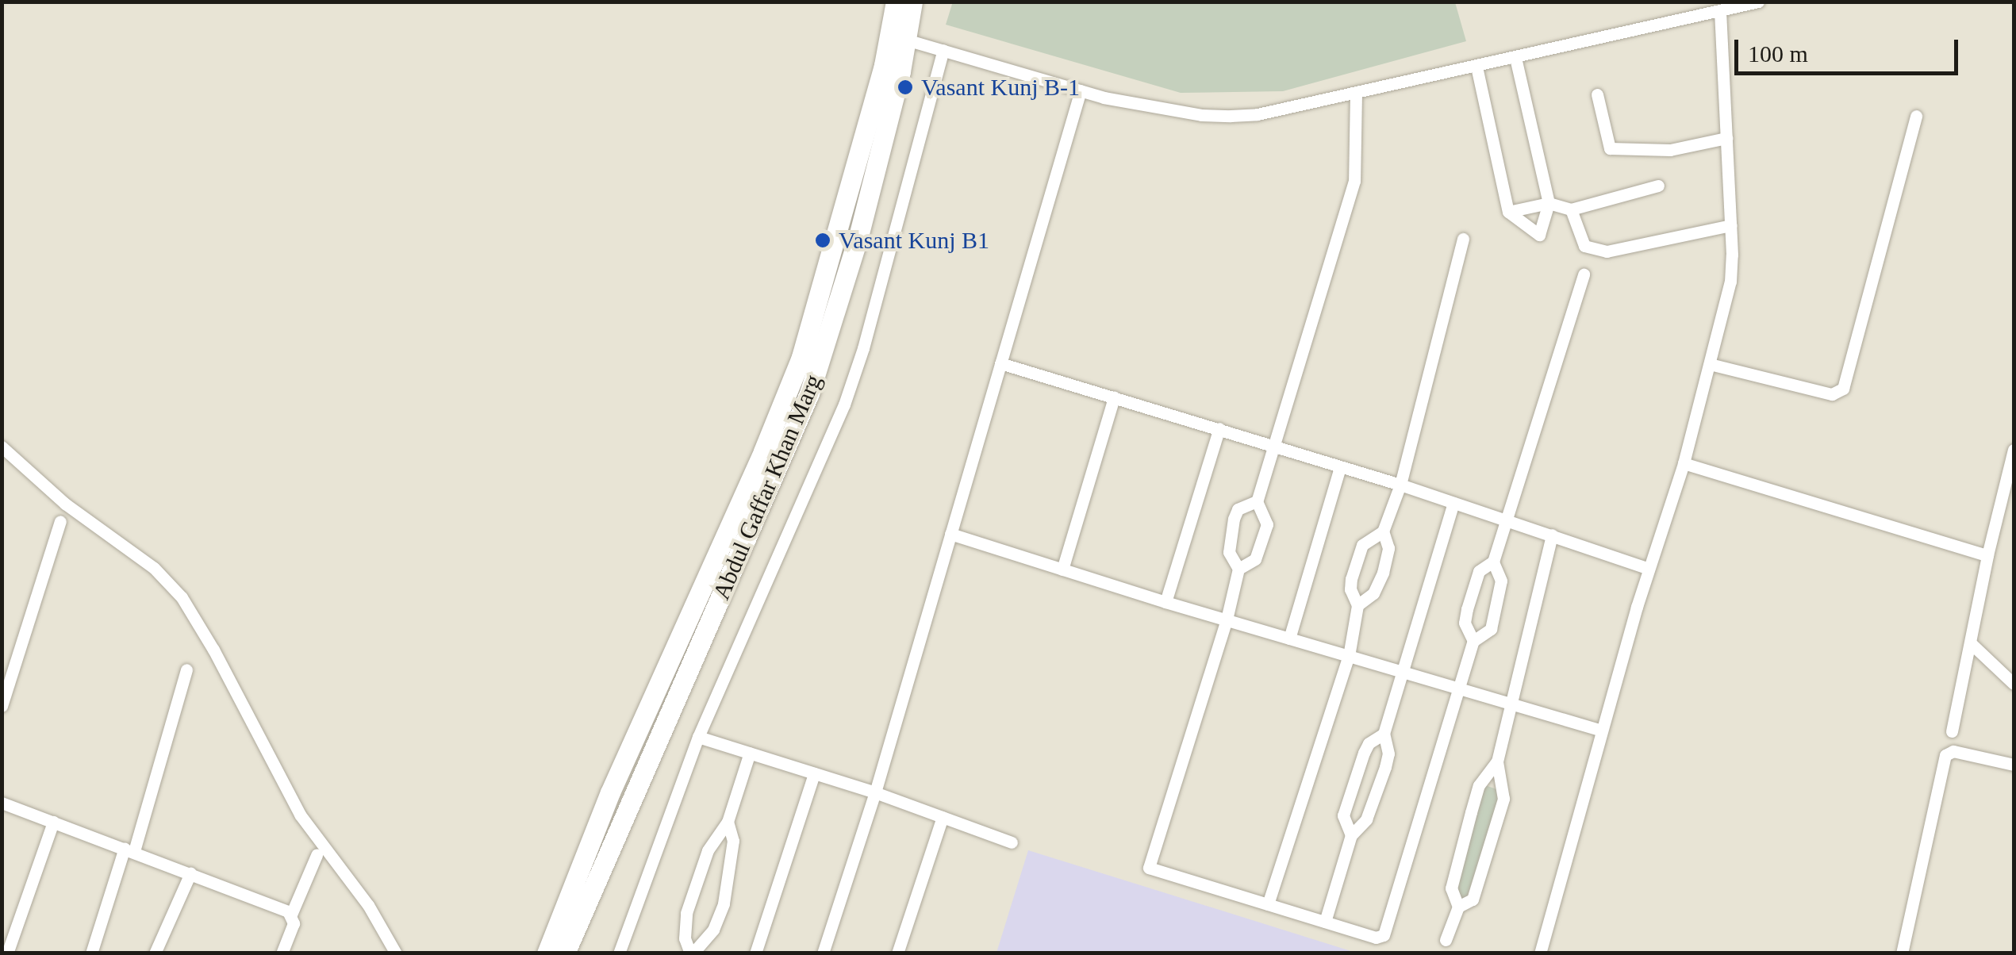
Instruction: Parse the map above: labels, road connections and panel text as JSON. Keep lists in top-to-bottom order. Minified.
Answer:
{"streets":{"main road":["Abdul Gaffar Khan Marg"]},"places":["Vasant Kunj B-1","Vasant Kunj B1"],"scale_bar":"100 m"}
